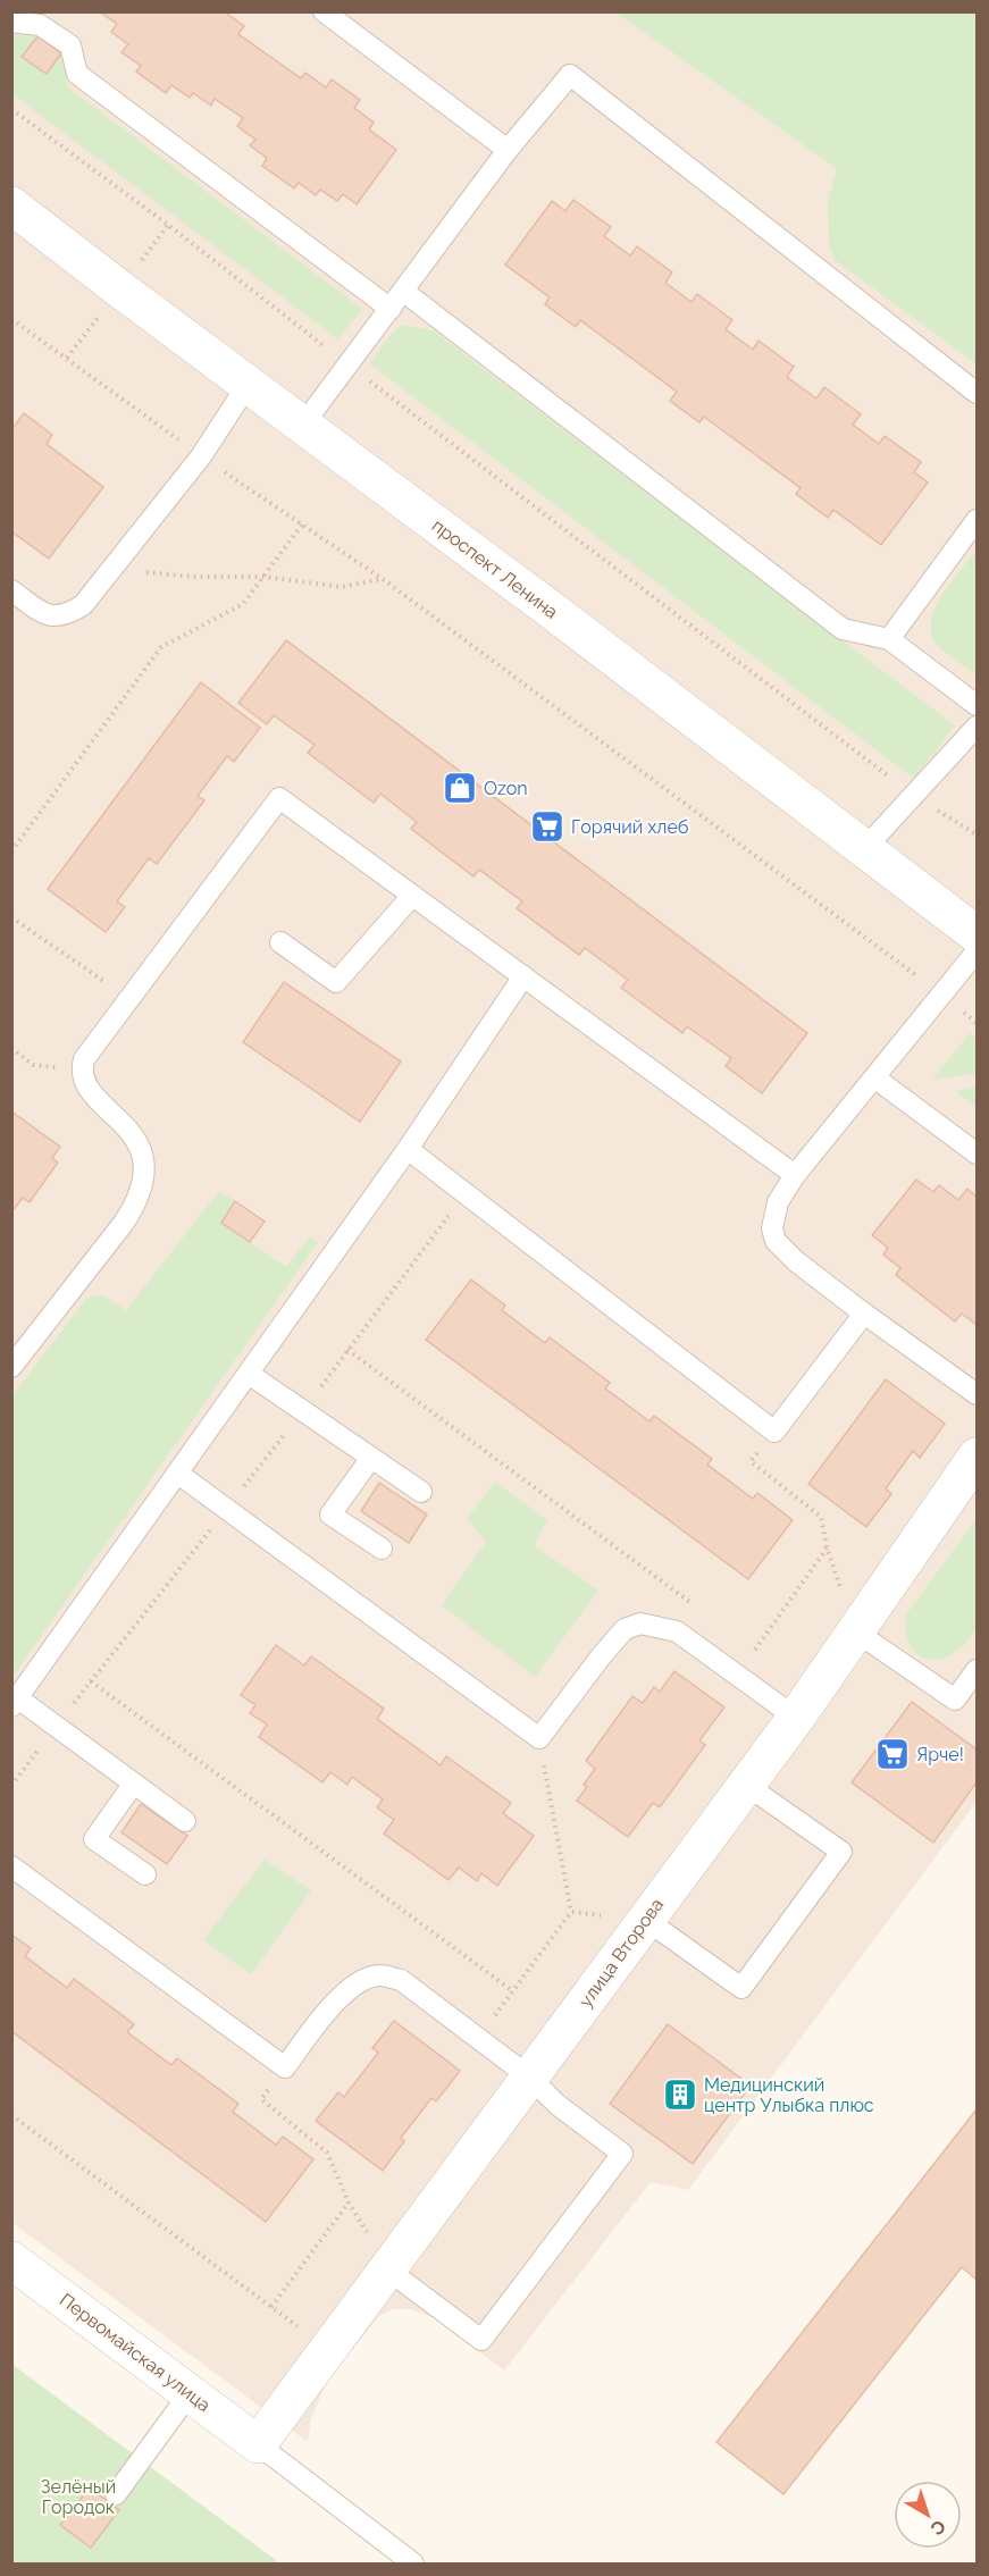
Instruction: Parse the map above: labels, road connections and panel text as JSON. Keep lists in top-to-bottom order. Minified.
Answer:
{"streets":{"street":["проспект Ленина","улица Второва","Первомайская улица"]},"crossings":[["улица Второва","Первомайская улица"]],"parks":["Зелёный Городок"],"places":{"shop":["Ozon"],"supermarket":["Горячий хлеб","Ярче!"],"building":["Медицинский центр Улыбка плюс"]},"north":"bottom right"}
